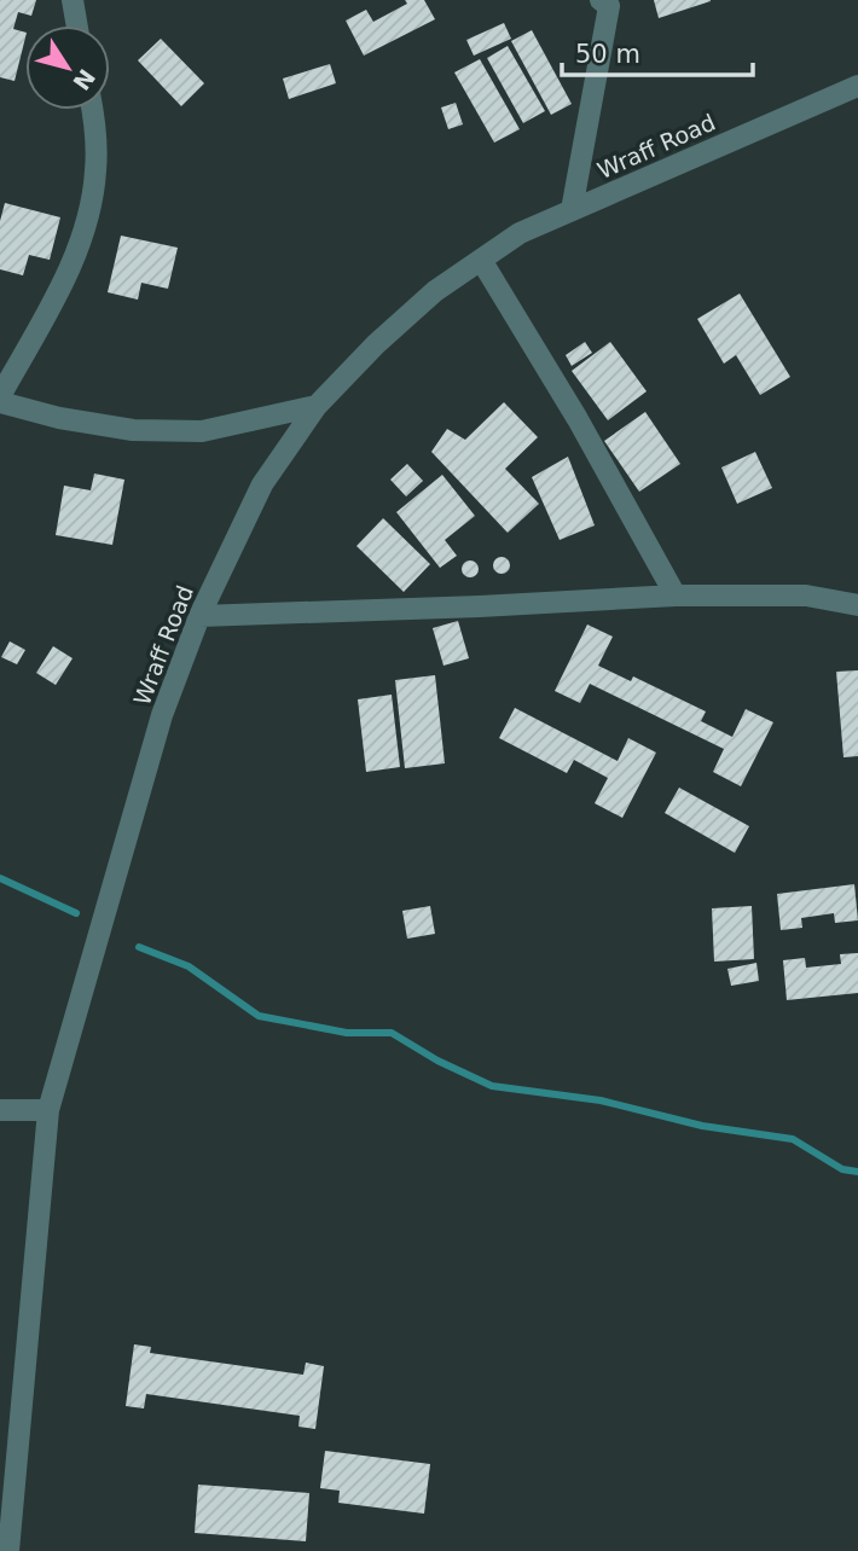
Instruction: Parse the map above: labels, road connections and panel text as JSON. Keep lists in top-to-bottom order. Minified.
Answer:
{"streets":{"street":["Wraff Road"]},"scale_bar":"50 m","north":"bottom right"}
